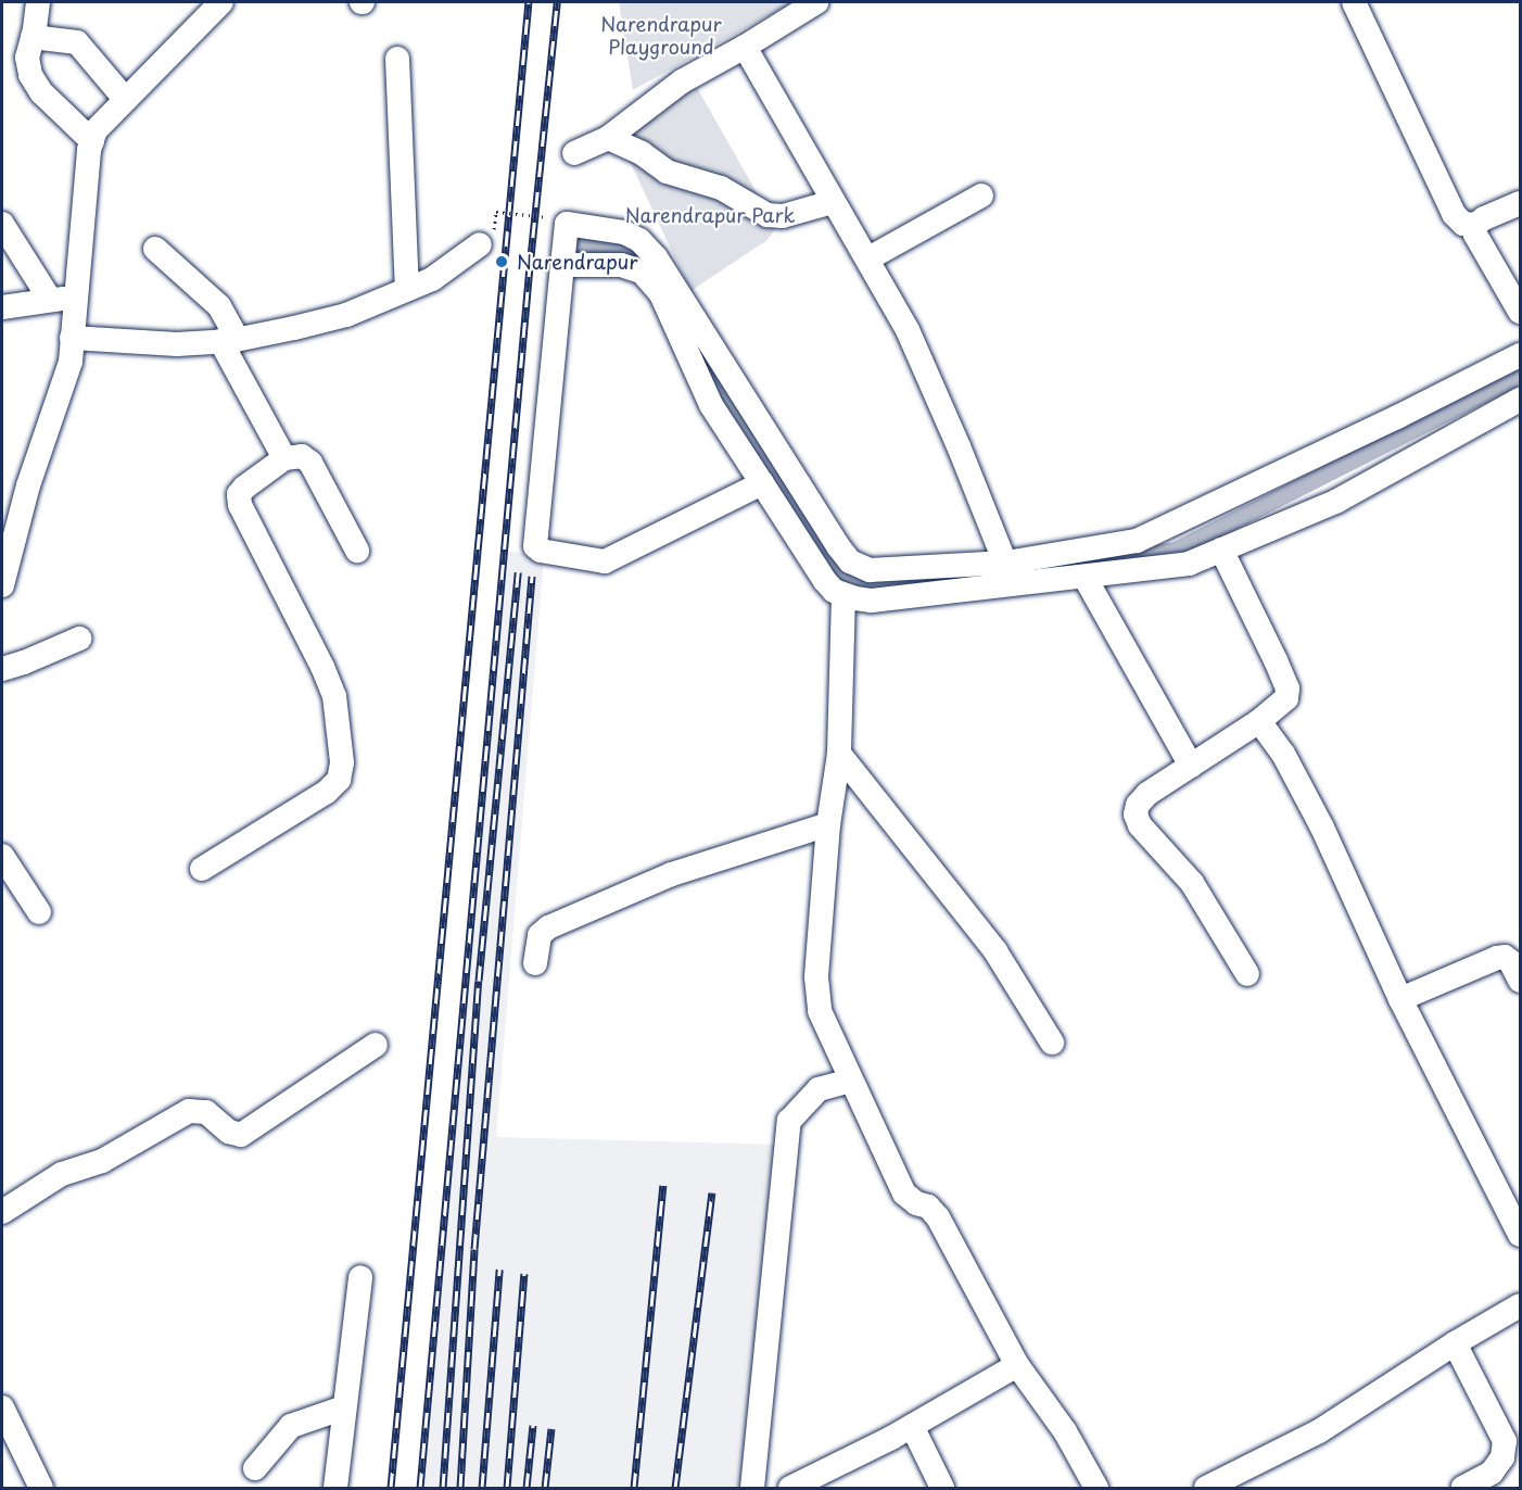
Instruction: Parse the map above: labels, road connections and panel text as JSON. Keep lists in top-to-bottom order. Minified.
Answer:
{"parks":["Narendrapur Playground","Narendrapur Park"],"places":["Narendrapur"]}
